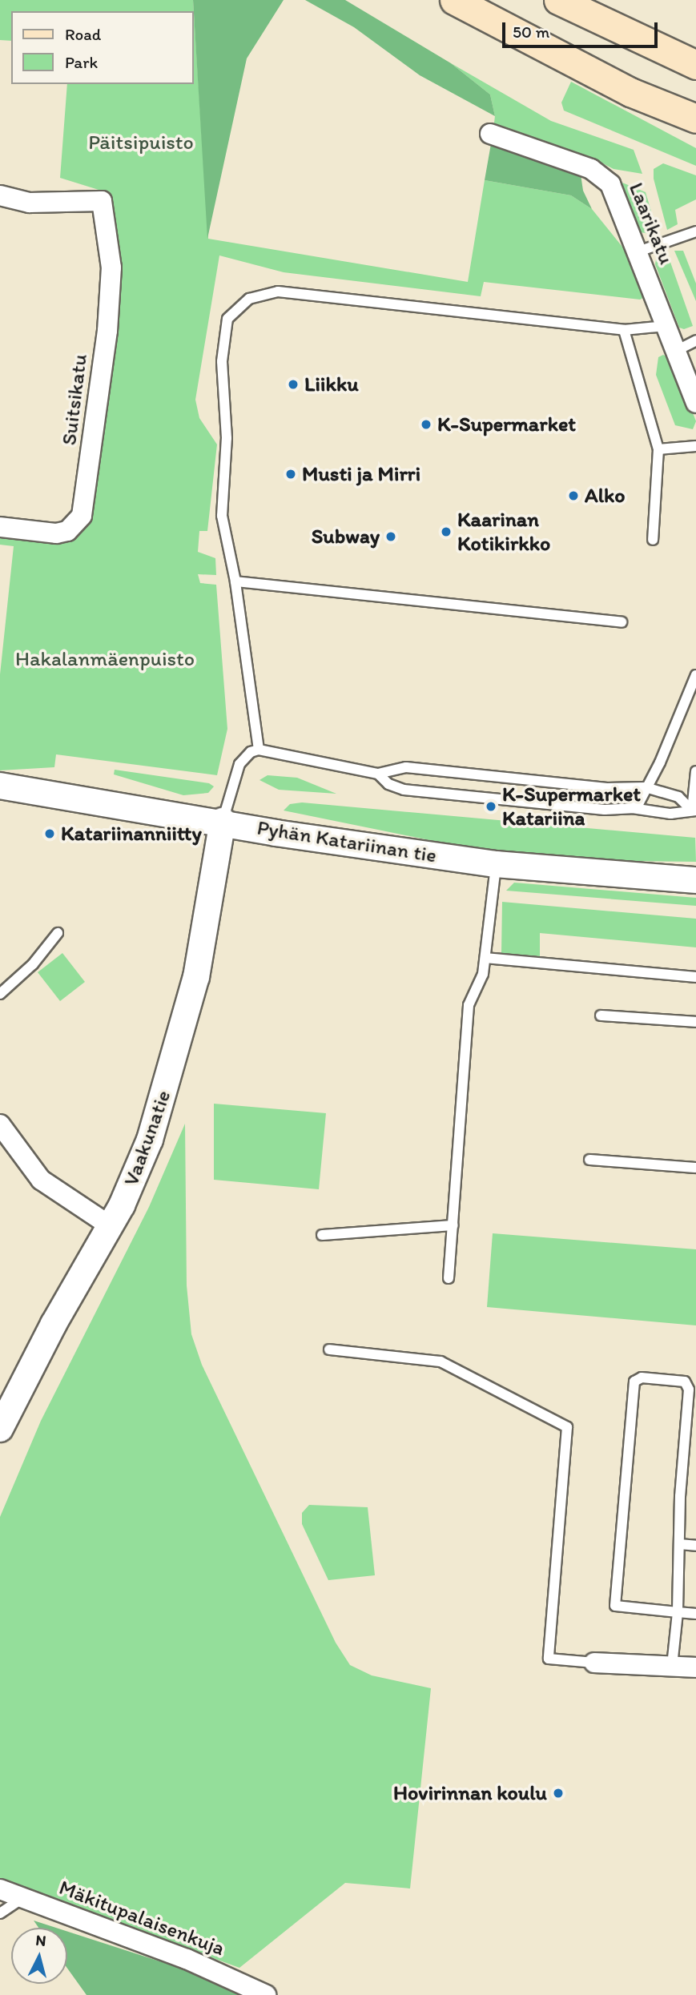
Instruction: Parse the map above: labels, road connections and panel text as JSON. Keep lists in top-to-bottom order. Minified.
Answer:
{"streets":{"street":["Laarikatu","Suitsikatu","Pyhän Katariinan tie","Vaakunatie","Mäkitupalaisenkuja"]},"crossings":[["Pyhän Katariinan tie","Vaakunatie"]],"parks":["Päitsipuisto","Hakalanmäenpuisto"],"places":["Liikku","K-Supermarket","Musti ja Mirri","Alko","Kaarinan Kotikirkko","Subway","K-Supermarket Katariina","Katariinanniitty","Hovirinnan koulu"],"legend":["Road","Park"],"scale_bar":"50 m","north":"top"}
